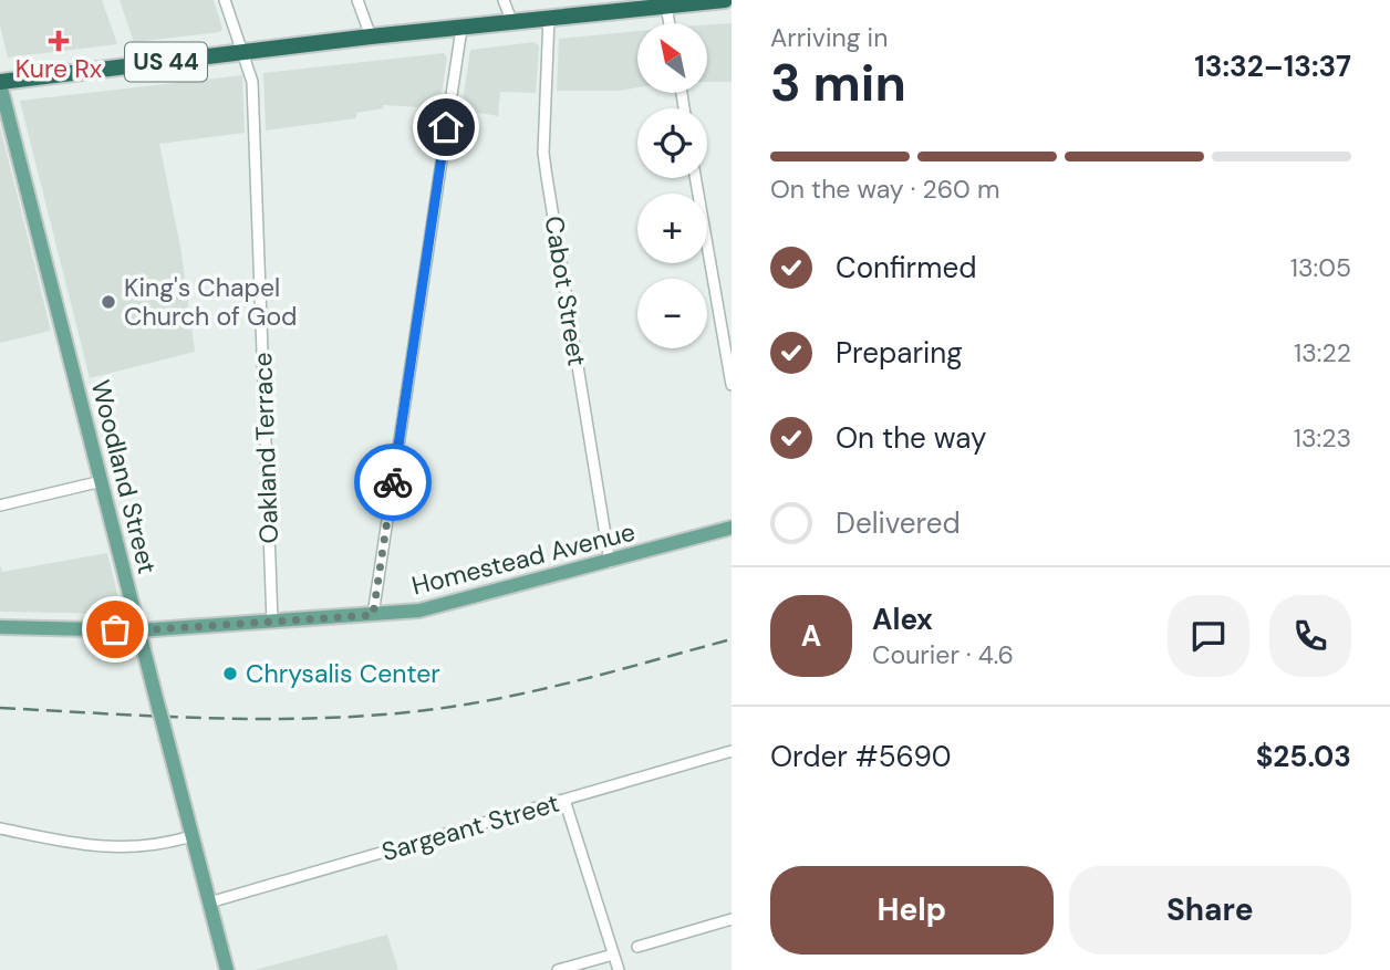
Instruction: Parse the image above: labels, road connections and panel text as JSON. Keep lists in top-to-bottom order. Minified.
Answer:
{"streets":{"highway":["US 44"],"main road":["Woodland Street","Homestead Avenue"],"street":["Cabot Street","Oakland Terrace","Sargeant Street"]},"crossings":[["US 44","Cabot Street"],["US 44","Oakland Terrace"],["US 44","Woodland Street"],["Cabot Street","Homestead Avenue"],["Oakland Terrace","Homestead Avenue"],["Woodland Street","Homestead Avenue"],["Woodland Street","Sargeant Street"]],"places":{"health":["Kure Rx"],"other":["King's Chapel Church of God","Chrysalis Center"]},"north":"top left","page":{"heading":["3 min","Arriving in","13:32–13:37"],"panel":["Alex","Courier · 4.6","Order #5690","$25.03"],"map_buttons":["+","−"],"bar":"On the way · 260 m","list":[["Confirmed","13:05"],["Preparing","13:22"],["On the way","13:23"],"Delivered"],"round":"A","buttons":["Help","Share"]}}
